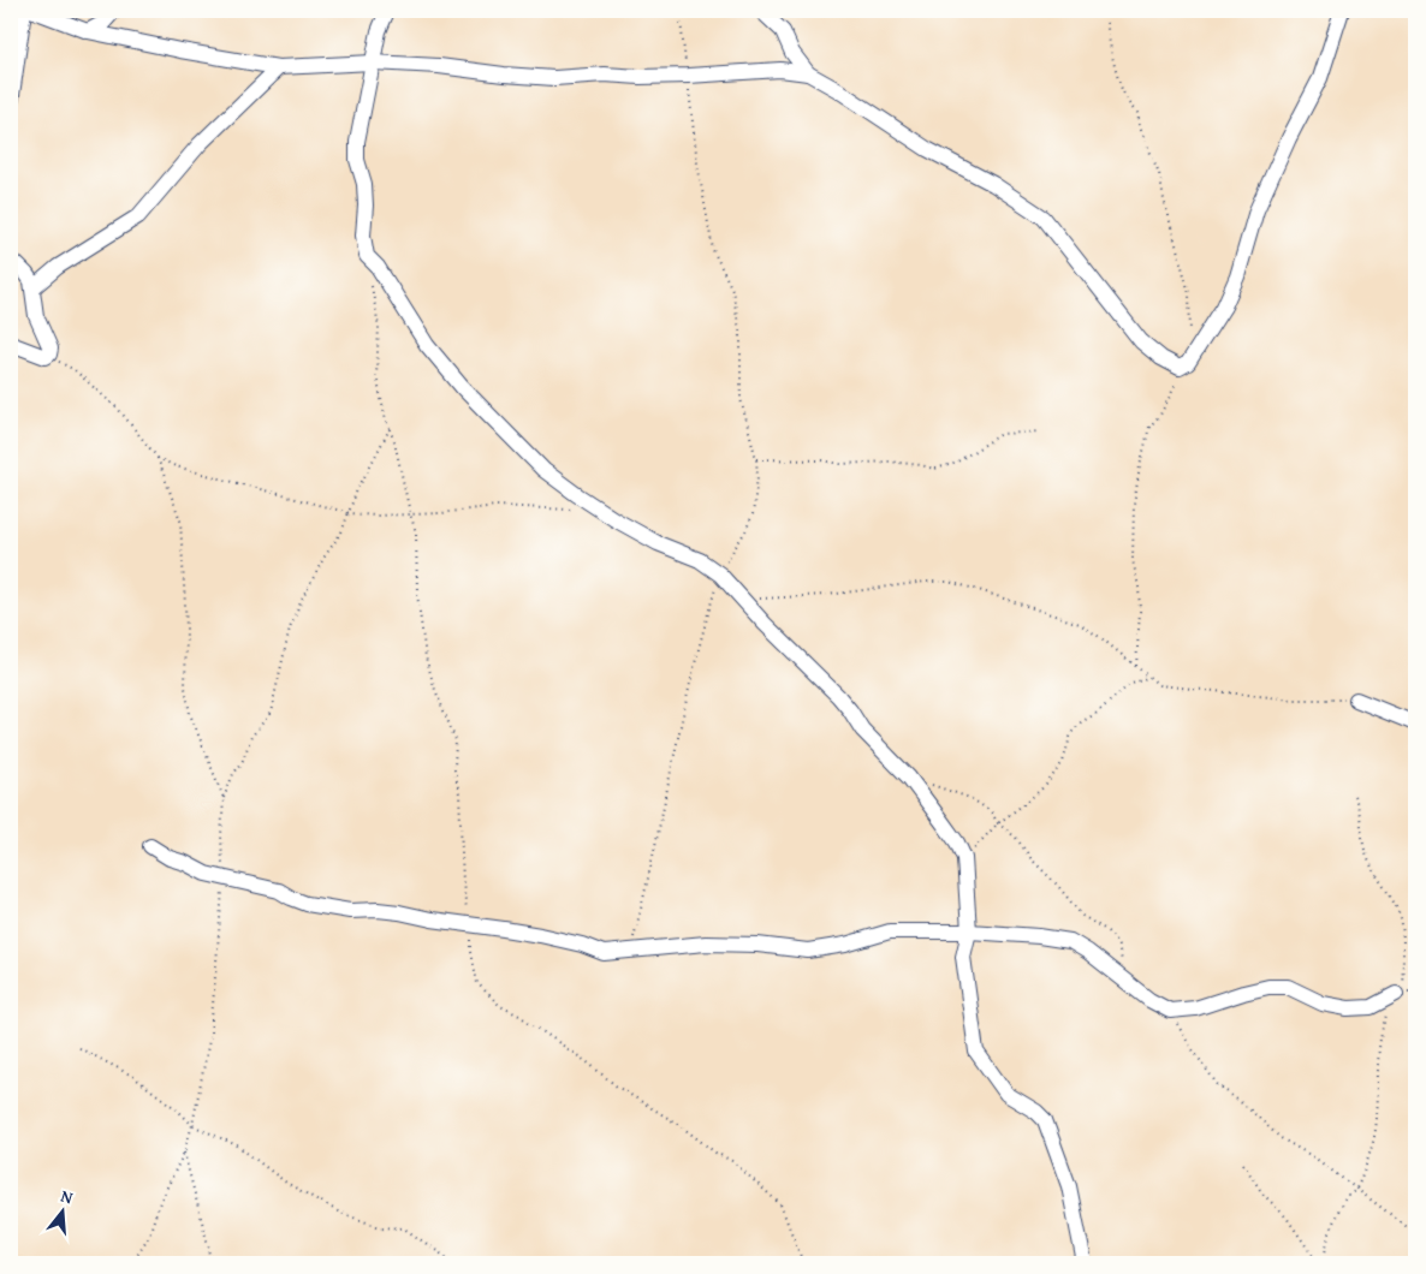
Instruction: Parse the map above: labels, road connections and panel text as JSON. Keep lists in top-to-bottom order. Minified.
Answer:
{"north":"top"}
